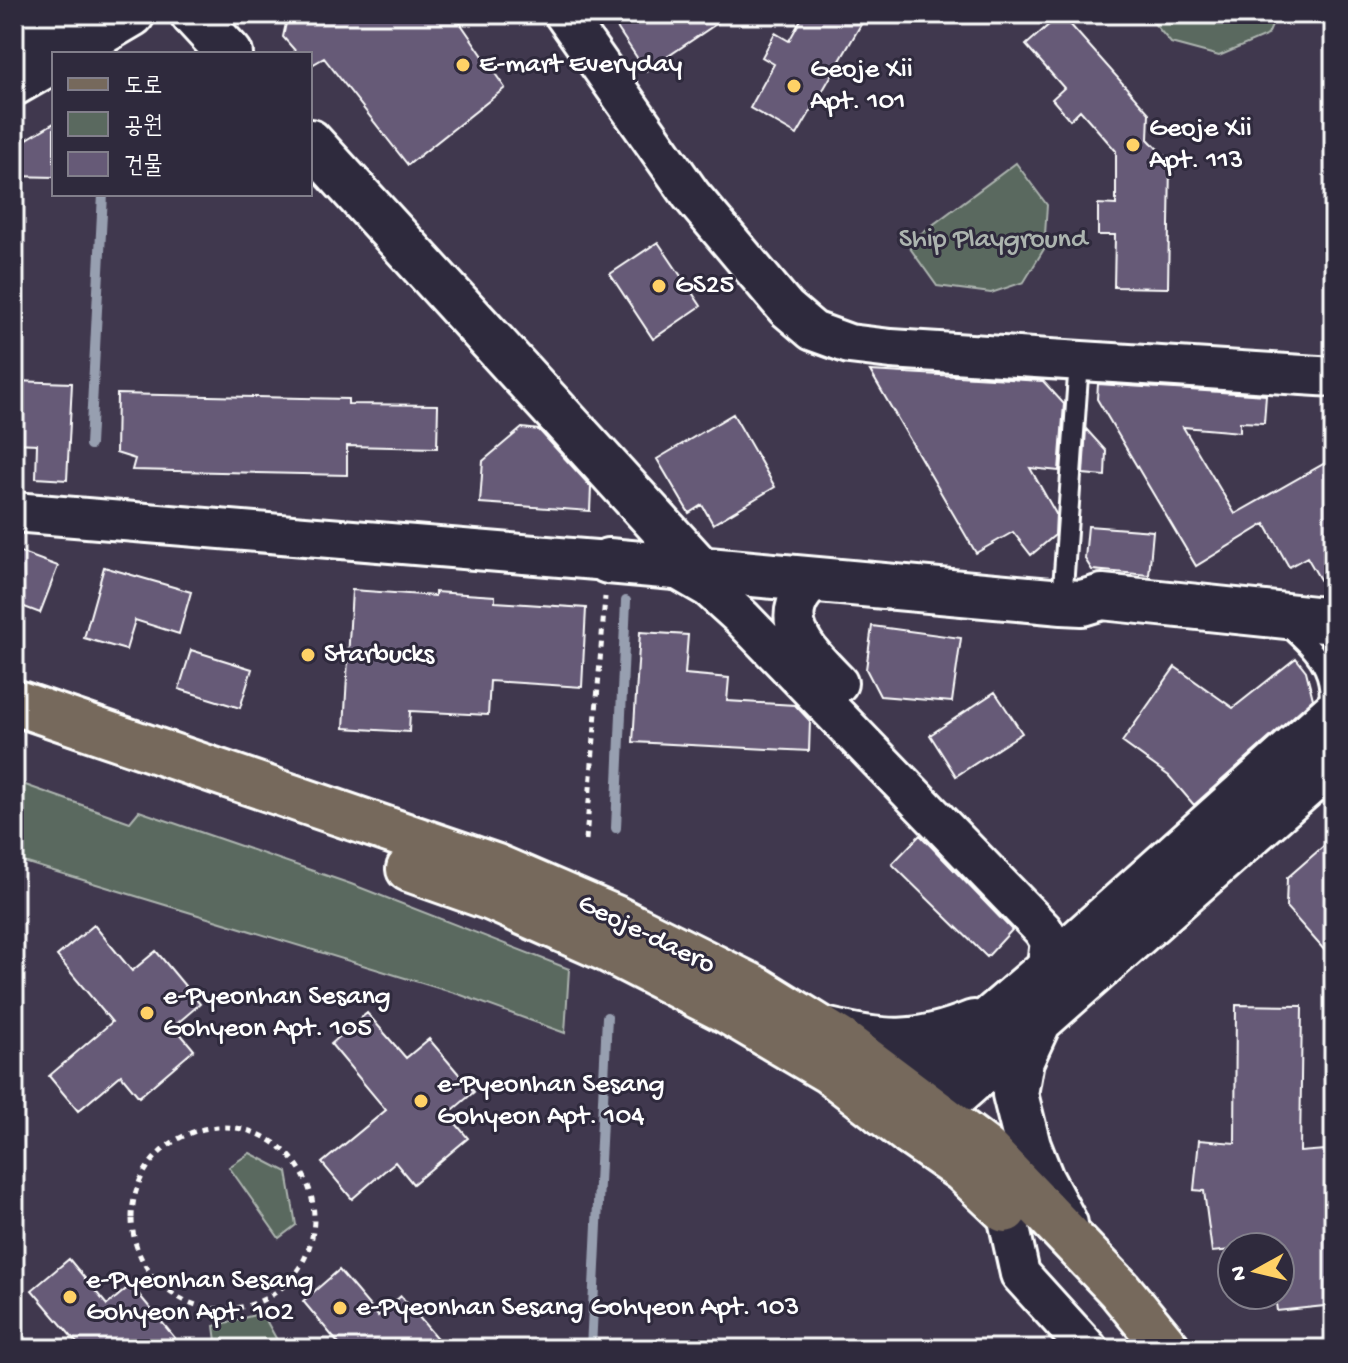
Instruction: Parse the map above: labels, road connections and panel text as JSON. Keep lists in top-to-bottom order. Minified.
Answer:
{"streets":{"main road":["Geoje-daero"]},"parks":["Ship Playground"],"places":["E-mart Everyday","Geoje Xii Apt. 101","Geoje Xii Apt. 113","GS25","Starbucks","e-Pyeonhan Sesang Gohyeon Apt. 105","e-Pyeonhan Sesang Gohyeon Apt. 104","e-Pyeonhan Sesang Gohyeon Apt. 102","e-Pyeonhan Sesang Gohyeon Apt. 103"],"legend":["도로","공원","건물"],"north":"left"}
